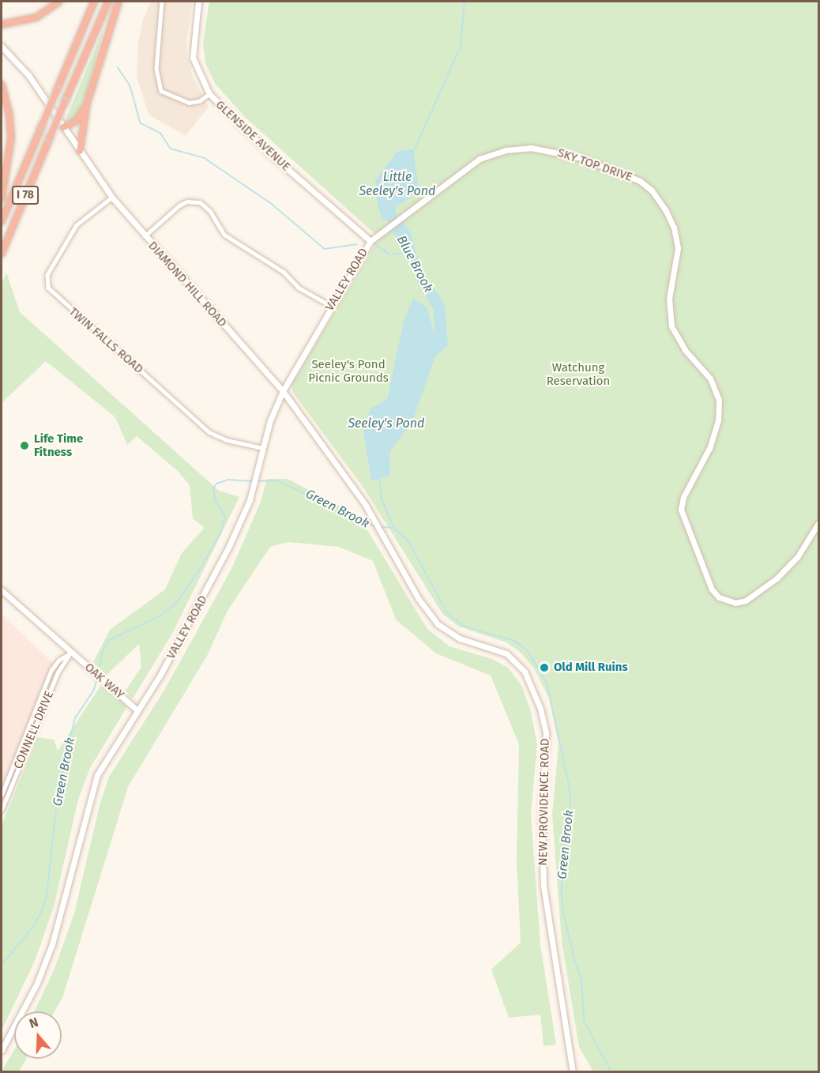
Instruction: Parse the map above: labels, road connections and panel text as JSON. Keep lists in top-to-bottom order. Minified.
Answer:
{"streets":{"highway":["I 78"],"main road":["GLENSIDE AVENUE","SKY TOP DRIVE","VALLEY ROAD","DIAMOND HILL ROAD","OAK WAY","NEW PROVIDENCE ROAD"],"street":["TWIN FALLS ROAD","CONNELL DRIVE"]},"crossings":[["GLENSIDE AVENUE","VALLEY ROAD"],["SKY TOP DRIVE","VALLEY ROAD"],["VALLEY ROAD","DIAMOND HILL ROAD"],["VALLEY ROAD","TWIN FALLS ROAD"],["VALLEY ROAD","OAK WAY"],["DIAMOND HILL ROAD","TWIN FALLS ROAD"],["DIAMOND HILL ROAD","NEW PROVIDENCE ROAD"],["OAK WAY","CONNELL DRIVE"]],"water":["Little Seeley's Pond","Blue Brook","Seeley's Pond","Green Brook"],"parks":["Seeley's Pond Picnic Grounds","Watchung Reservation"],"places":["Life Time Fitness","Old Mill Ruins"],"north":"top"}
